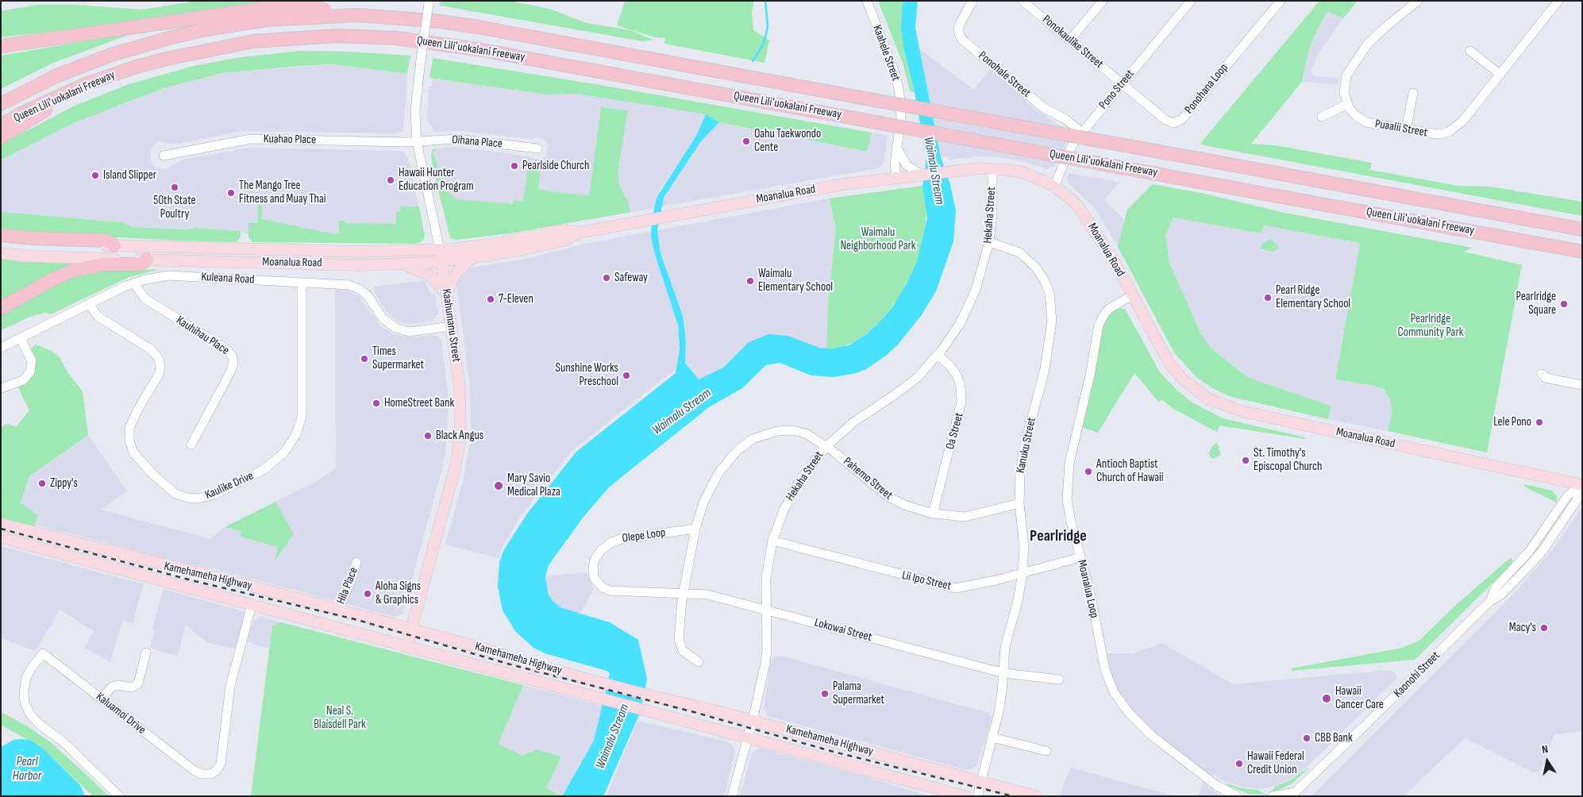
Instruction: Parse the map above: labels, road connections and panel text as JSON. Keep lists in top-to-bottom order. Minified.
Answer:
{"streets":{"highway":["Queen Liliʻuokalani Freeway"],"main road":["Moanalua Road","Kaahumanu Street","Kamehameha Highway"],"street":["Ponokaulike Street","Kaahele Street","Ponohale Street","Ponohana Loop","Pono Street","Puaalii Street","Kuahao Place","Oihana Place","Hekaha Street","Kuleana Road","Kauhihau Place","Oa Street","Kanuku Street","Pahemo Street","Kaulike Drive","Olepe Loop","Lii Ipo Street","Hila Place","Moanalua Loop","Lokowai Street","Kaonohi Street","Kaluamoi Drive"]},"crossings":[["Ponokaulike Street","Ponohana Loop"],["Ponokaulike Street","Pono Street"],["Kaahele Street","Moanalua Road"],["Ponohale Street","Pono Street"],["Ponohana Loop","Pono Street"],["Pono Street","Moanalua Road"],["Kuahao Place","Oihana Place"],["Kuahao Place","Kaahumanu Street"],["Oihana Place","Kaahumanu Street"],["Moanalua Road","Hekaha Street"],["Moanalua Road","Kaahumanu Street"],["Moanalua Road","Moanalua Loop"],["Moanalua Road","Kaonohi Street"],["Hekaha Street","Oa Street"],["Hekaha Street","Kanuku Street"],["Hekaha Street","Pahemo Street"],["Hekaha Street","Kamehameha Highway"],["Hekaha Street","Lii Ipo Street"],["Hekaha Street","Lokowai Street"],["Kuleana Road","Kaahumanu Street"],["Kuleana Road","Kauhihau Place"],["Kuleana Road","Kaulike Drive"],["Kaahumanu Street","Kamehameha Highway"],["Oa Street","Pahemo Street"],["Kanuku Street","Pahemo Street"],["Kanuku Street","Kamehameha Highway"],["Kanuku Street","Lii Ipo Street"],["Kanuku Street","Lokowai Street"],["Pahemo Street","Olepe Loop"],["Pahemo Street","Lokowai Street"],["Olepe Loop","Lokowai Street"],["Kamehameha Highway","Hila Place"],["Kamehameha Highway","Kaluamoi Drive"],["Lii Ipo Street","Moanalua Loop"]],"districts":["Pearlridge"],"water":["Waimalu Stream","Pearl Harbor"],"parks":["Waimalu Neighborhood Park","Pearlridge Community Park","Neal S. Blaisdell Park"],"places":["Oahu Taekwondo Cente","Pearlside Church","Island Slipper","Hawaii Hunter Education Program","50th State Poultry","The Mango Tree Fitness and Muay Thai","Safeway","Waimalu Elementary School","Pearl Ridge Elementary School","7-Eleven","Pearlridge Square","Times Supermarket","Sunshine Works Preschool","HomeStreet Bank","Lele Pono","Black Angus","St. Timothy's Episcopal Church","Antioch Baptist Church of Hawaii","Zippy's","Mary Savio Medical Plaza","Aloha Signs & Graphics","Macy's","Palama Supermarket","Hawaii Cancer Care","CBB Bank","Hawaii Federal Credit Union"],"north":"top"}
